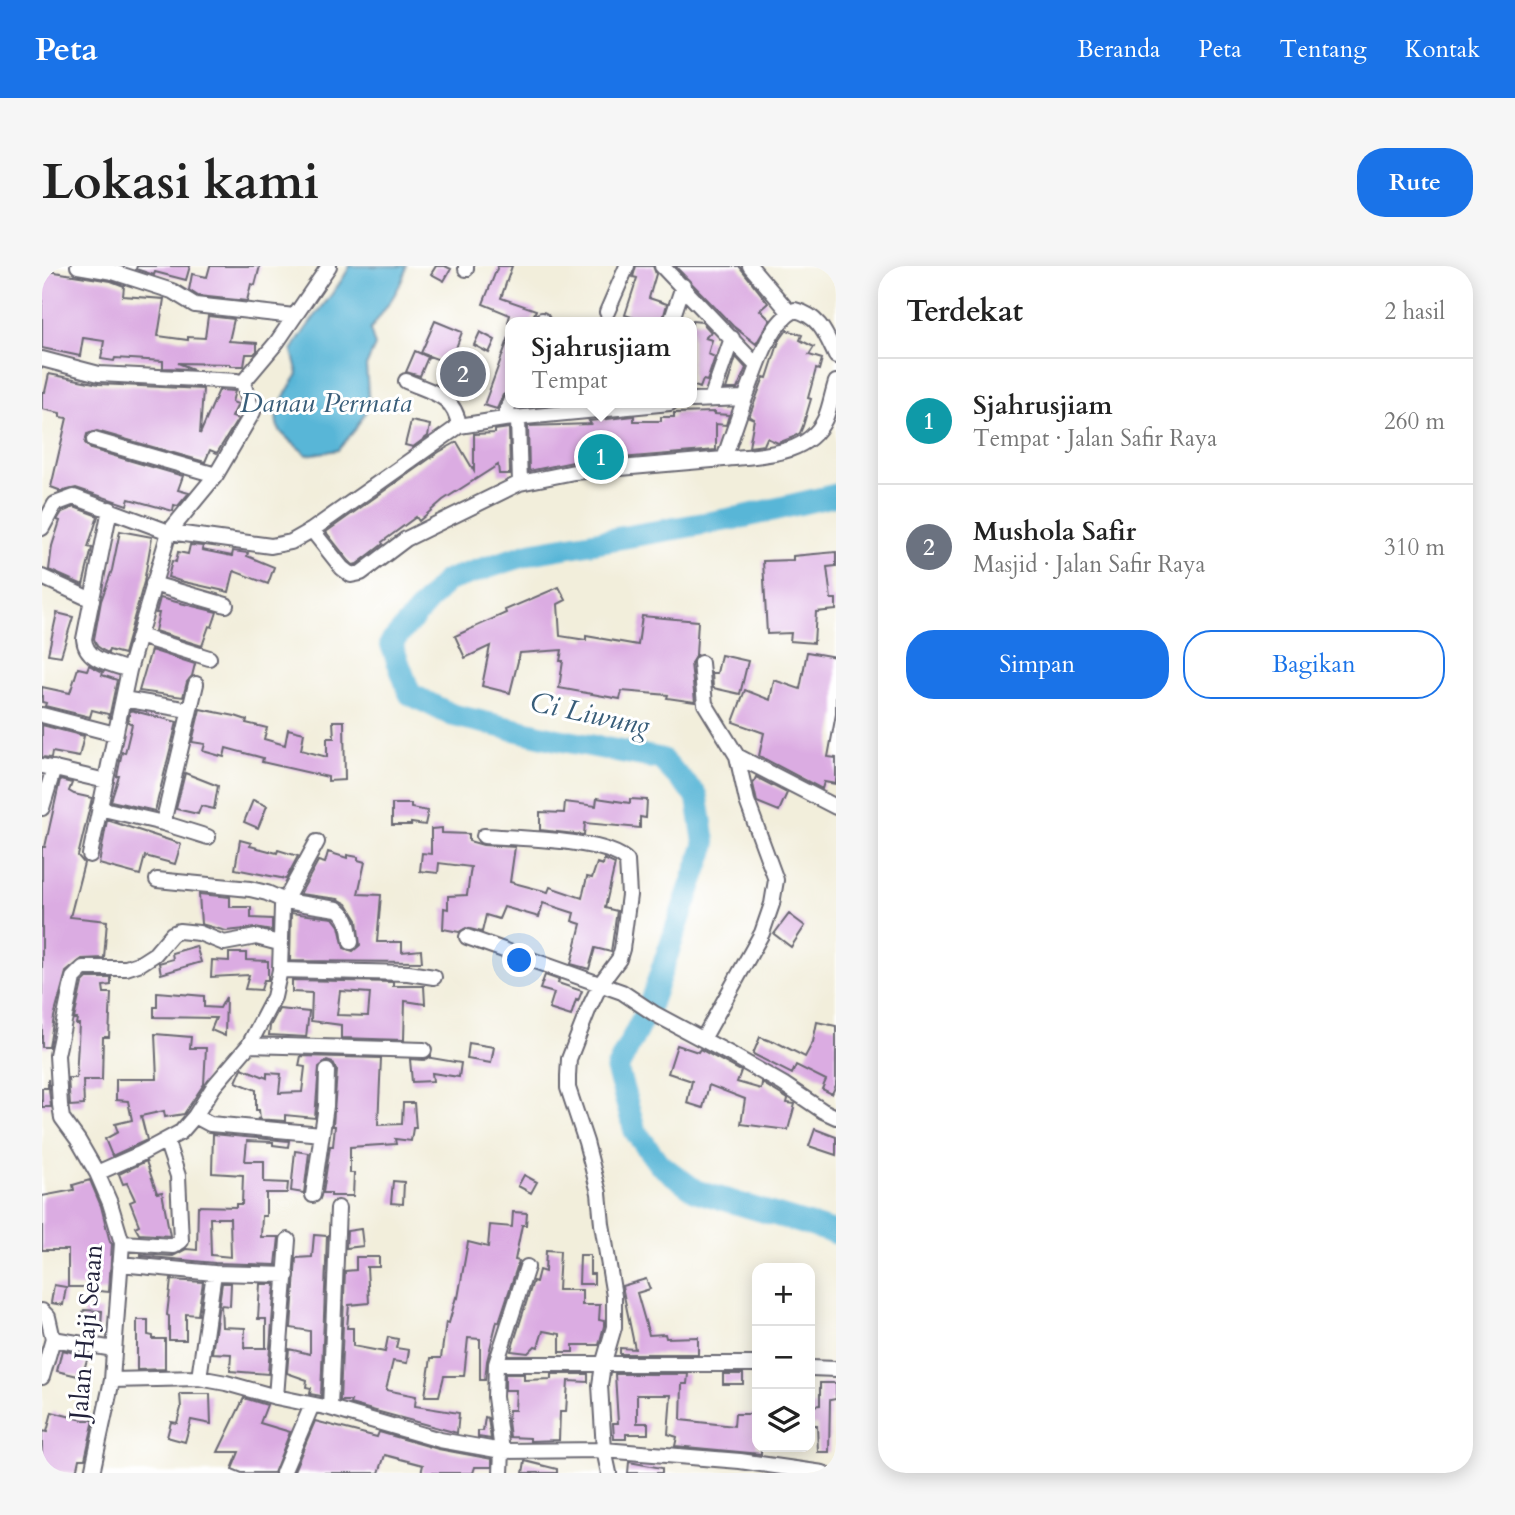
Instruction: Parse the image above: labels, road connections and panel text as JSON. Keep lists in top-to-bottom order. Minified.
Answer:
{"streets":{"street":["Jalan Haji Seaan"]},"water":["Danau Permata","Ci Liwung"],"page":{"header":"Peta","nav":["Beranda","Peta","Tentang","Kontak"],"buttons":["Rute",["Simpan","Bagikan"]],"title":"Lokasi kami","heading":["Terdekat","2 hasil"],"popup":["Sjahrusjiam","Tempat"],"pins":["2","1"],"list":[{"mark":"1","name":"Sjahrusjiam","note":"Tempat · Jalan Safir Raya","value":"260 m"},{"mark":"2","name":"Mushola Safir","note":"Masjid · Jalan Safir Raya","value":"310 m"}],"map_buttons":["+","−"]}}
